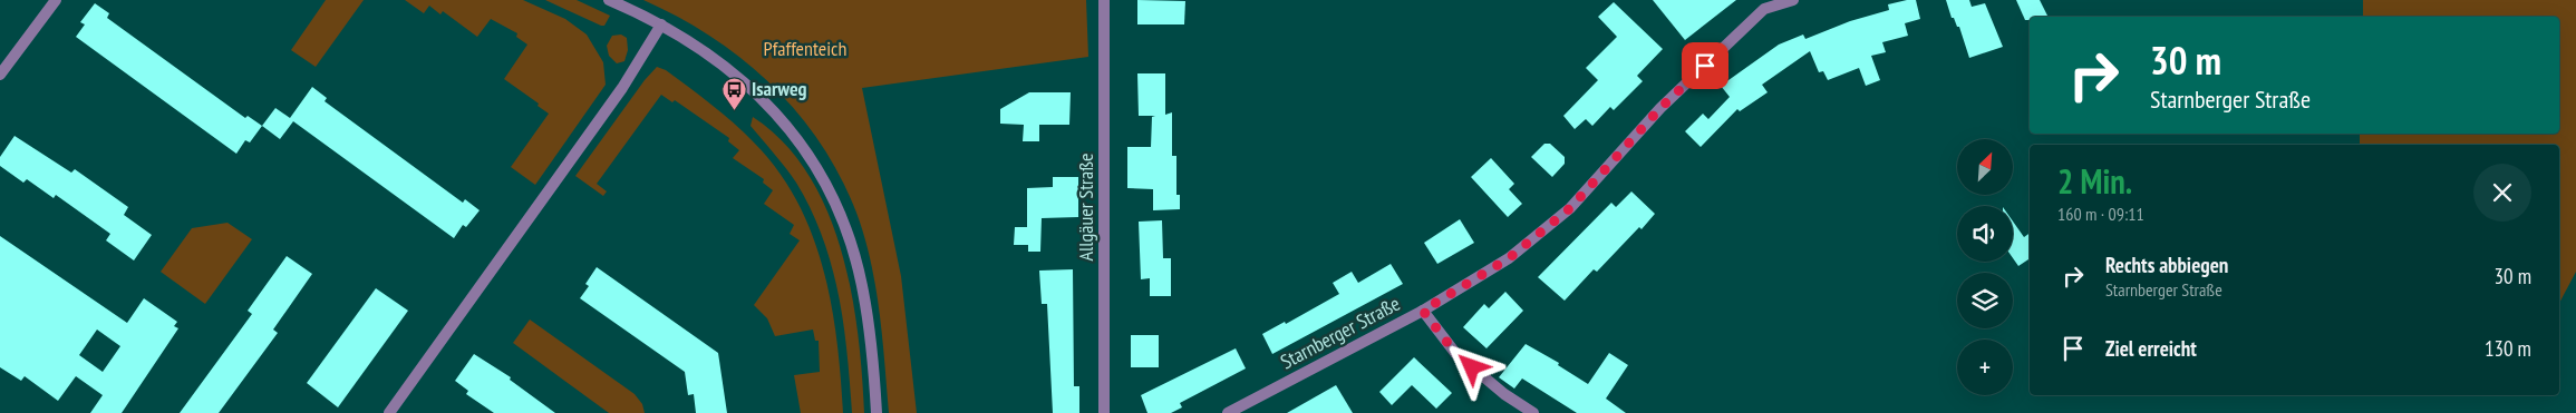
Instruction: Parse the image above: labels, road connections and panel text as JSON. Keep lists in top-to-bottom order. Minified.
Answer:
{"streets":{"street":["Allgäuer Straße","Starnberger Straße"]},"parks":["Pfaffenteich"],"places":{"bus stop":["Isarweg"]},"north":"top right","page":{"turn":["30 m","Starnberger Straße"],"map_buttons":"+","heading":["2 Min.","160 m · 09:11"],"list":[{"name":"Rechts abbiegen","note":"Starnberger Straße","value":"30 m"},{"name":"Ziel erreicht","value":"130 m"}]}}
